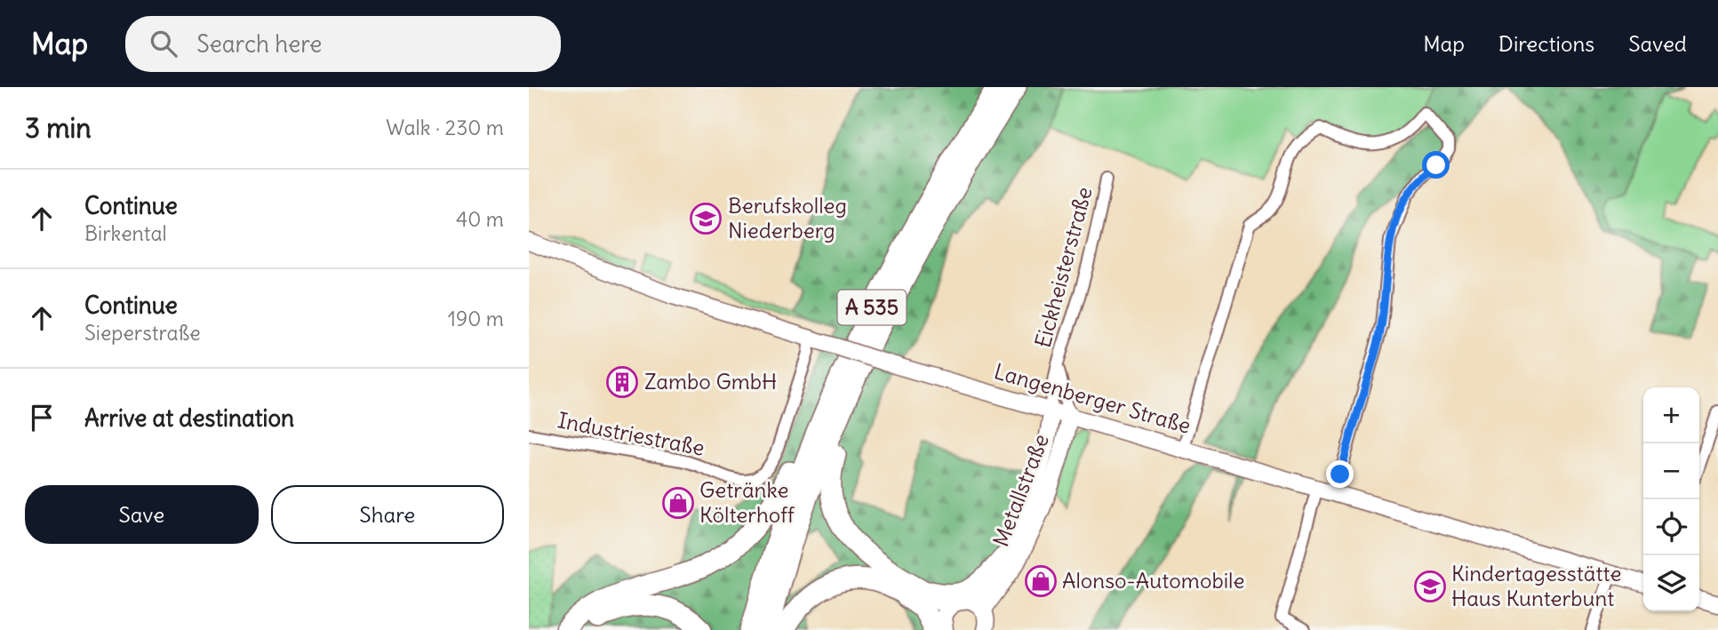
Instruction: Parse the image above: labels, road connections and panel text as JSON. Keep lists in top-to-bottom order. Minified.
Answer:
{"streets":{"highway":["A 535"],"main road":["Langenberger Straße","Metallstraße"],"street":["Eickheisterstraße","Industriestraße"]},"crossings":[["Eickheisterstraße","Langenberger Straße"],["Eickheisterstraße","Metallstraße"],["Langenberger Straße","Industriestraße"],["Langenberger Straße","Metallstraße"]],"places":{"school or university":["Berufskolleg Niederberg","Kindertagesstätte Haus Kunterbunt"],"building":["Zambo GmbH"],"shop":["Getränke Költerhoff","Alonso-Automobile"]},"page":{"header":"Map","search":"Search here","nav":["Map","Directions","Saved"],"heading":["3 min","Walk · 230 m"],"list":[["Continue","Birkental","40 m"],["Continue","Sieperstraße","190 m"],"Arrive at destination"],"map_buttons":["+","−"],"buttons":["Save","Share"]}}
